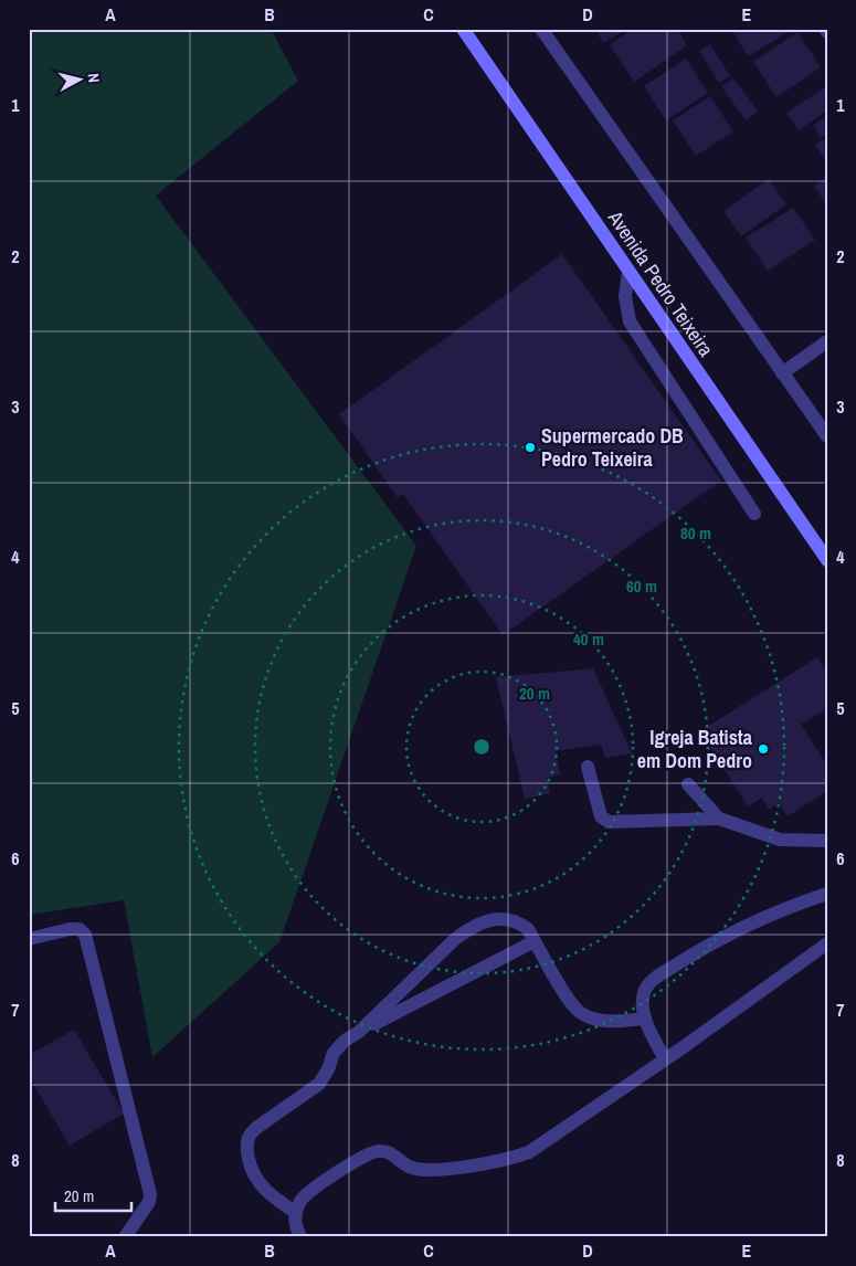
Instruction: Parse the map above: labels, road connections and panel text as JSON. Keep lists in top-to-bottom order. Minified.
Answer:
{"streets":{"street":["Avenida Pedro Teixeira"]},"places":["Supermercado DB Pedro Teixeira","Igreja Batista em Dom Pedro"],"scale_bar":"20 m","north":"right","grid":{"columns":["A","B","C","D","E"],"rows":["1","2","3","4","5","6","7","8"]},"rings":["80 m","60 m","40 m","20 m"]}
